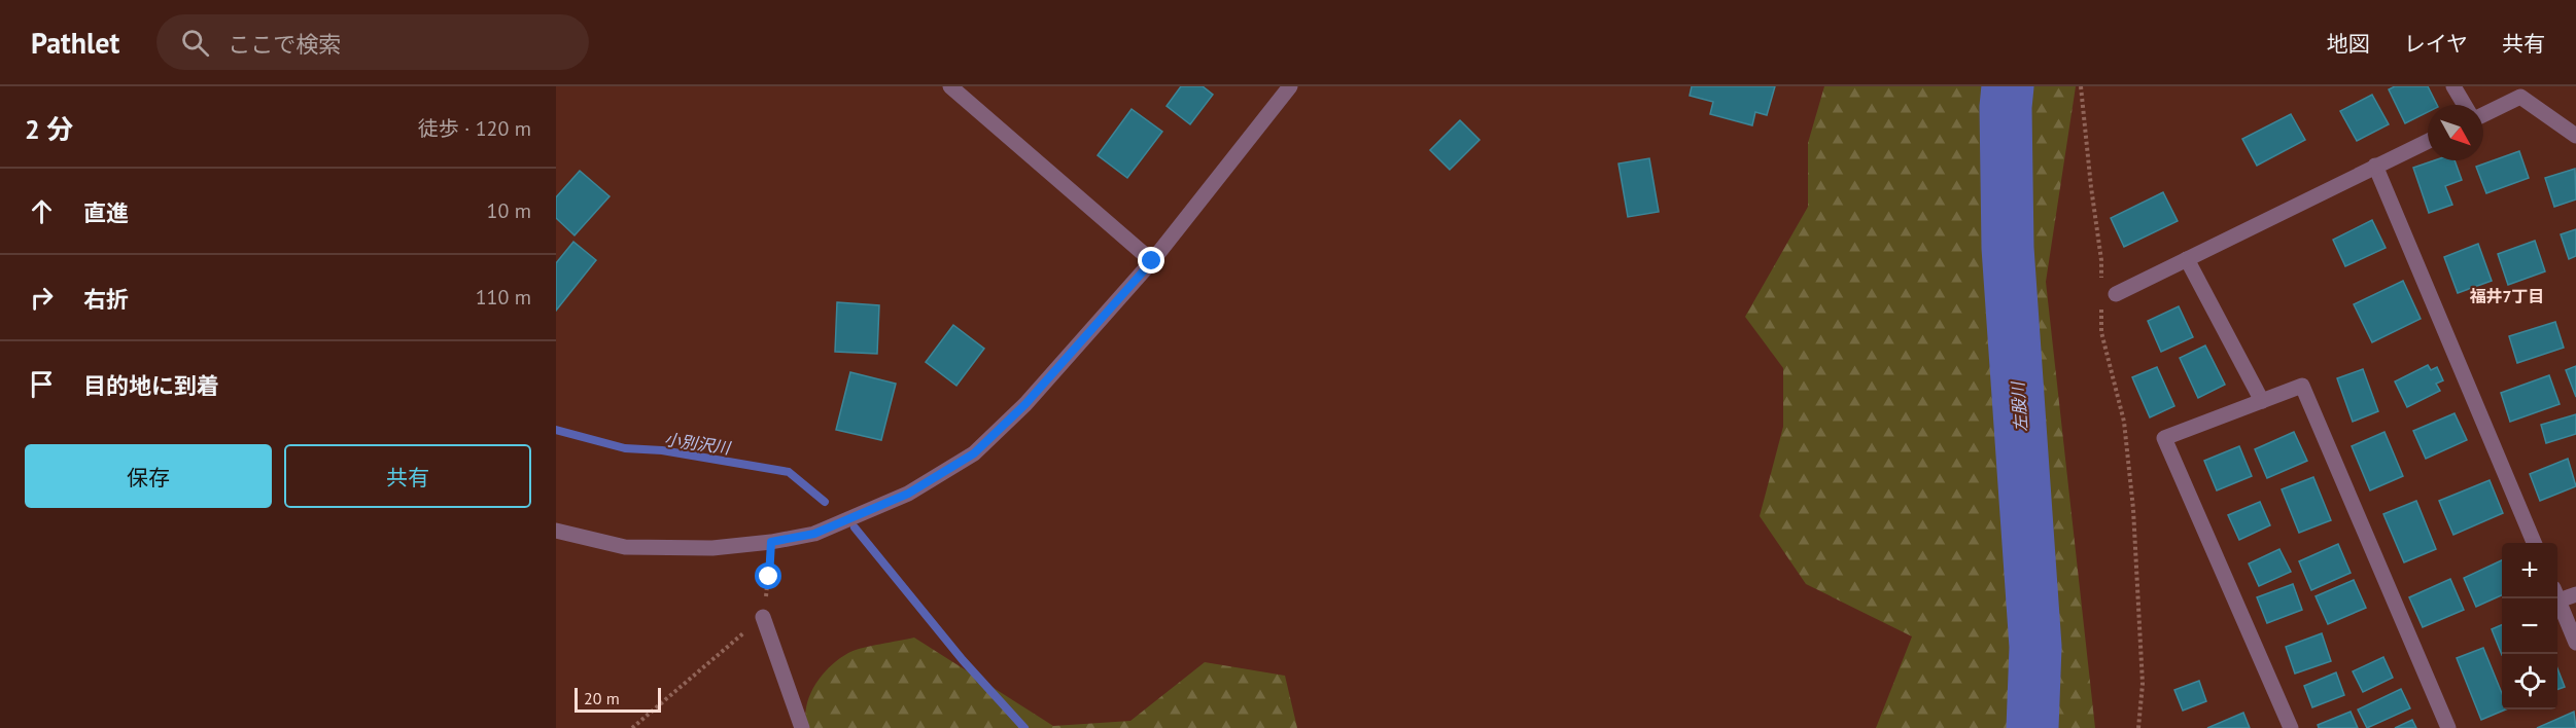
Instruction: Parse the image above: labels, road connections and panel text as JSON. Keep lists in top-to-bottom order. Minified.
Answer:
{"districts":["福井7丁目"],"water":["左股川","小別沢川"],"scale_bar":"20 m","north":"bottom right","page":{"header":"Pathlet","search":"ここで検索","nav":["地図","レイヤ","共有"],"heading":["2 分","徒歩 · 120 m"],"list":[["直進","10 m"],["右折","110 m"],"目的地に到着"],"buttons":["保存","共有"],"map_buttons":["+","−"],"scale":"20 m"}}
